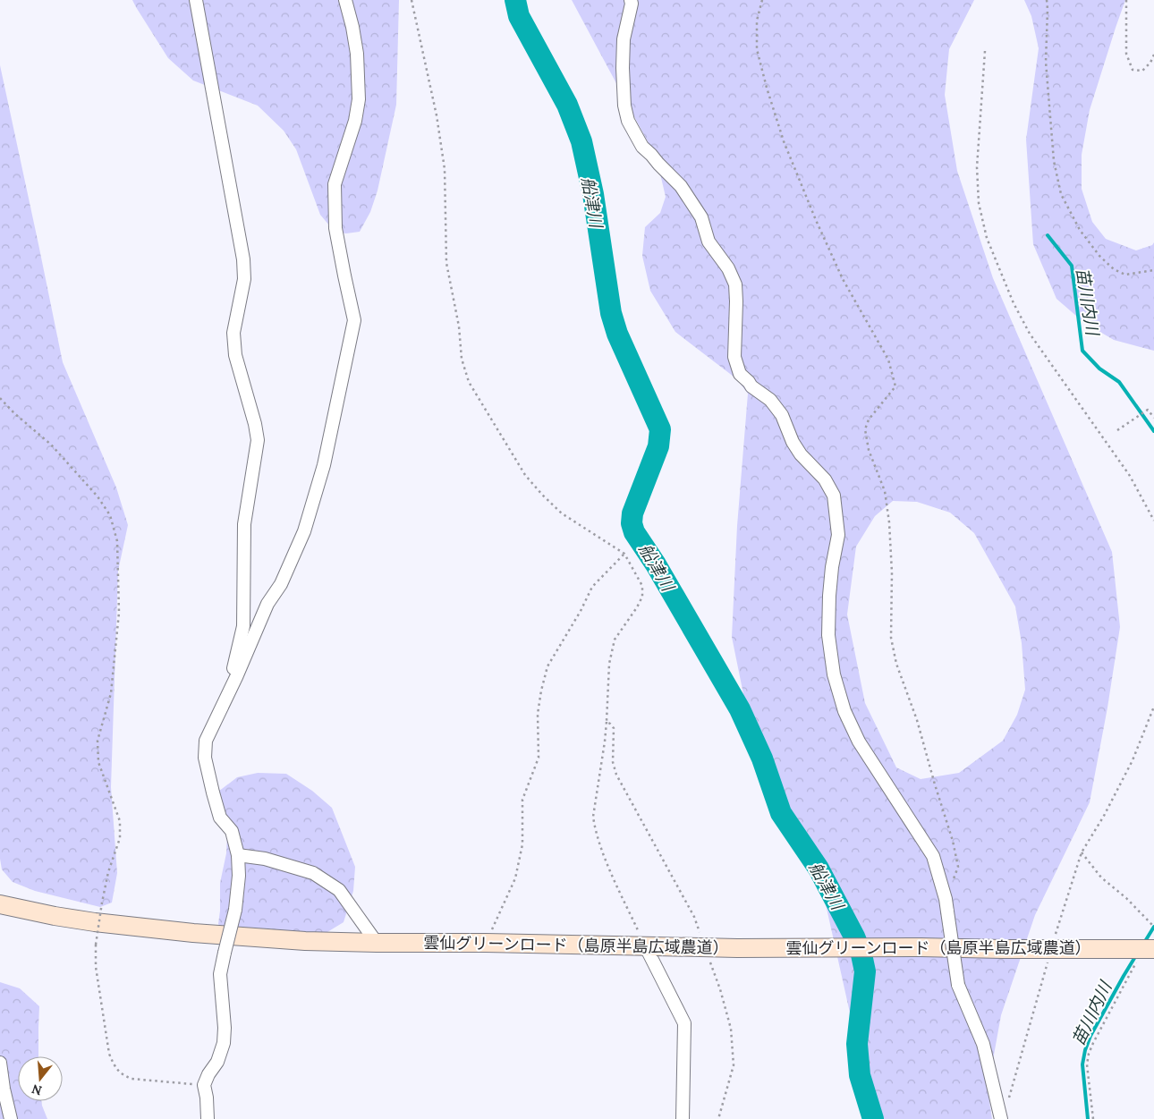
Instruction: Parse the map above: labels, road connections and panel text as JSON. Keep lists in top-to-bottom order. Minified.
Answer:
{"streets":{"street":["雲仙グリーンロード（島原半島広域農道）"]},"water":["船津川","苗川内川"],"north":"bottom"}
